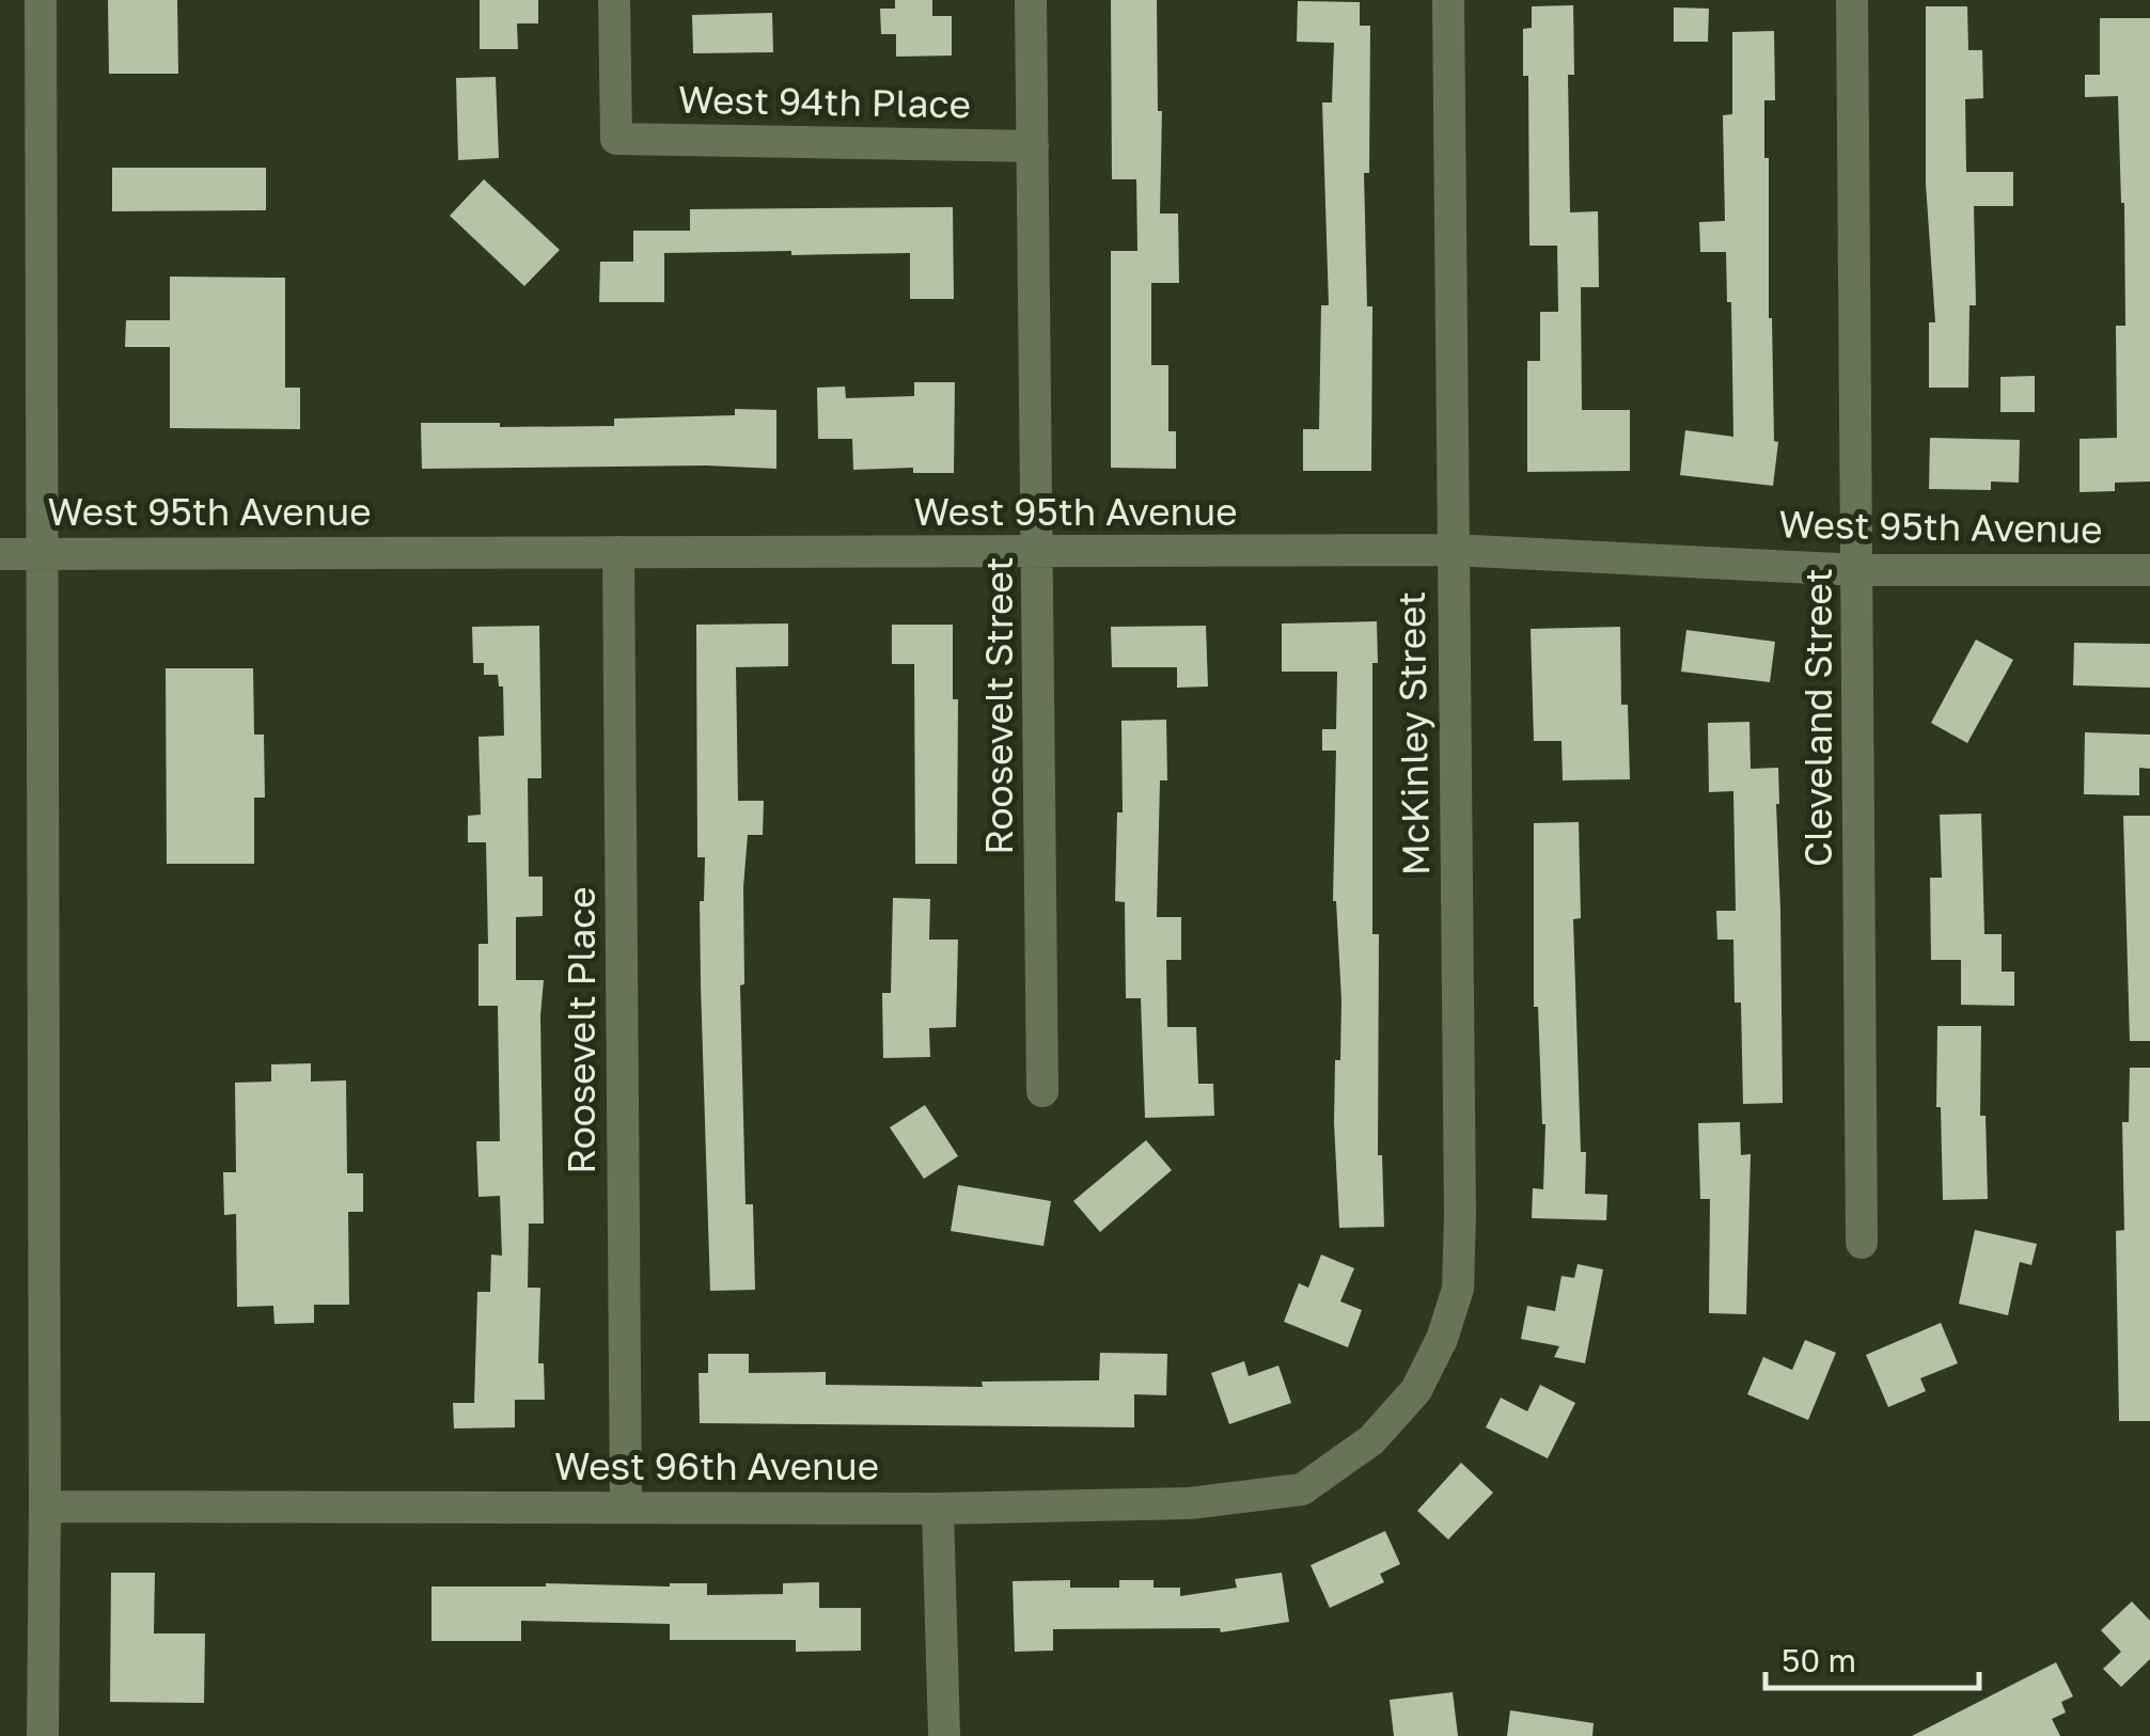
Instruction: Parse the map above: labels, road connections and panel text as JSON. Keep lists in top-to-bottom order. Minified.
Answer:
{"streets":{"street":["West 94th Place","West 95th Avenue","Roosevelt Street","Cleveland Street","McKinley Street","Roosevelt Place","West 96th Avenue"]},"crossings":[["West 94th Place","Roosevelt Street"],["West 95th Avenue","Roosevelt Street"],["West 95th Avenue","Cleveland Street"],["West 95th Avenue","McKinley Street"],["West 95th Avenue","Roosevelt Place"],["McKinley Street","West 96th Avenue"],["Roosevelt Place","West 96th Avenue"]],"scale_bar":"50 m"}
